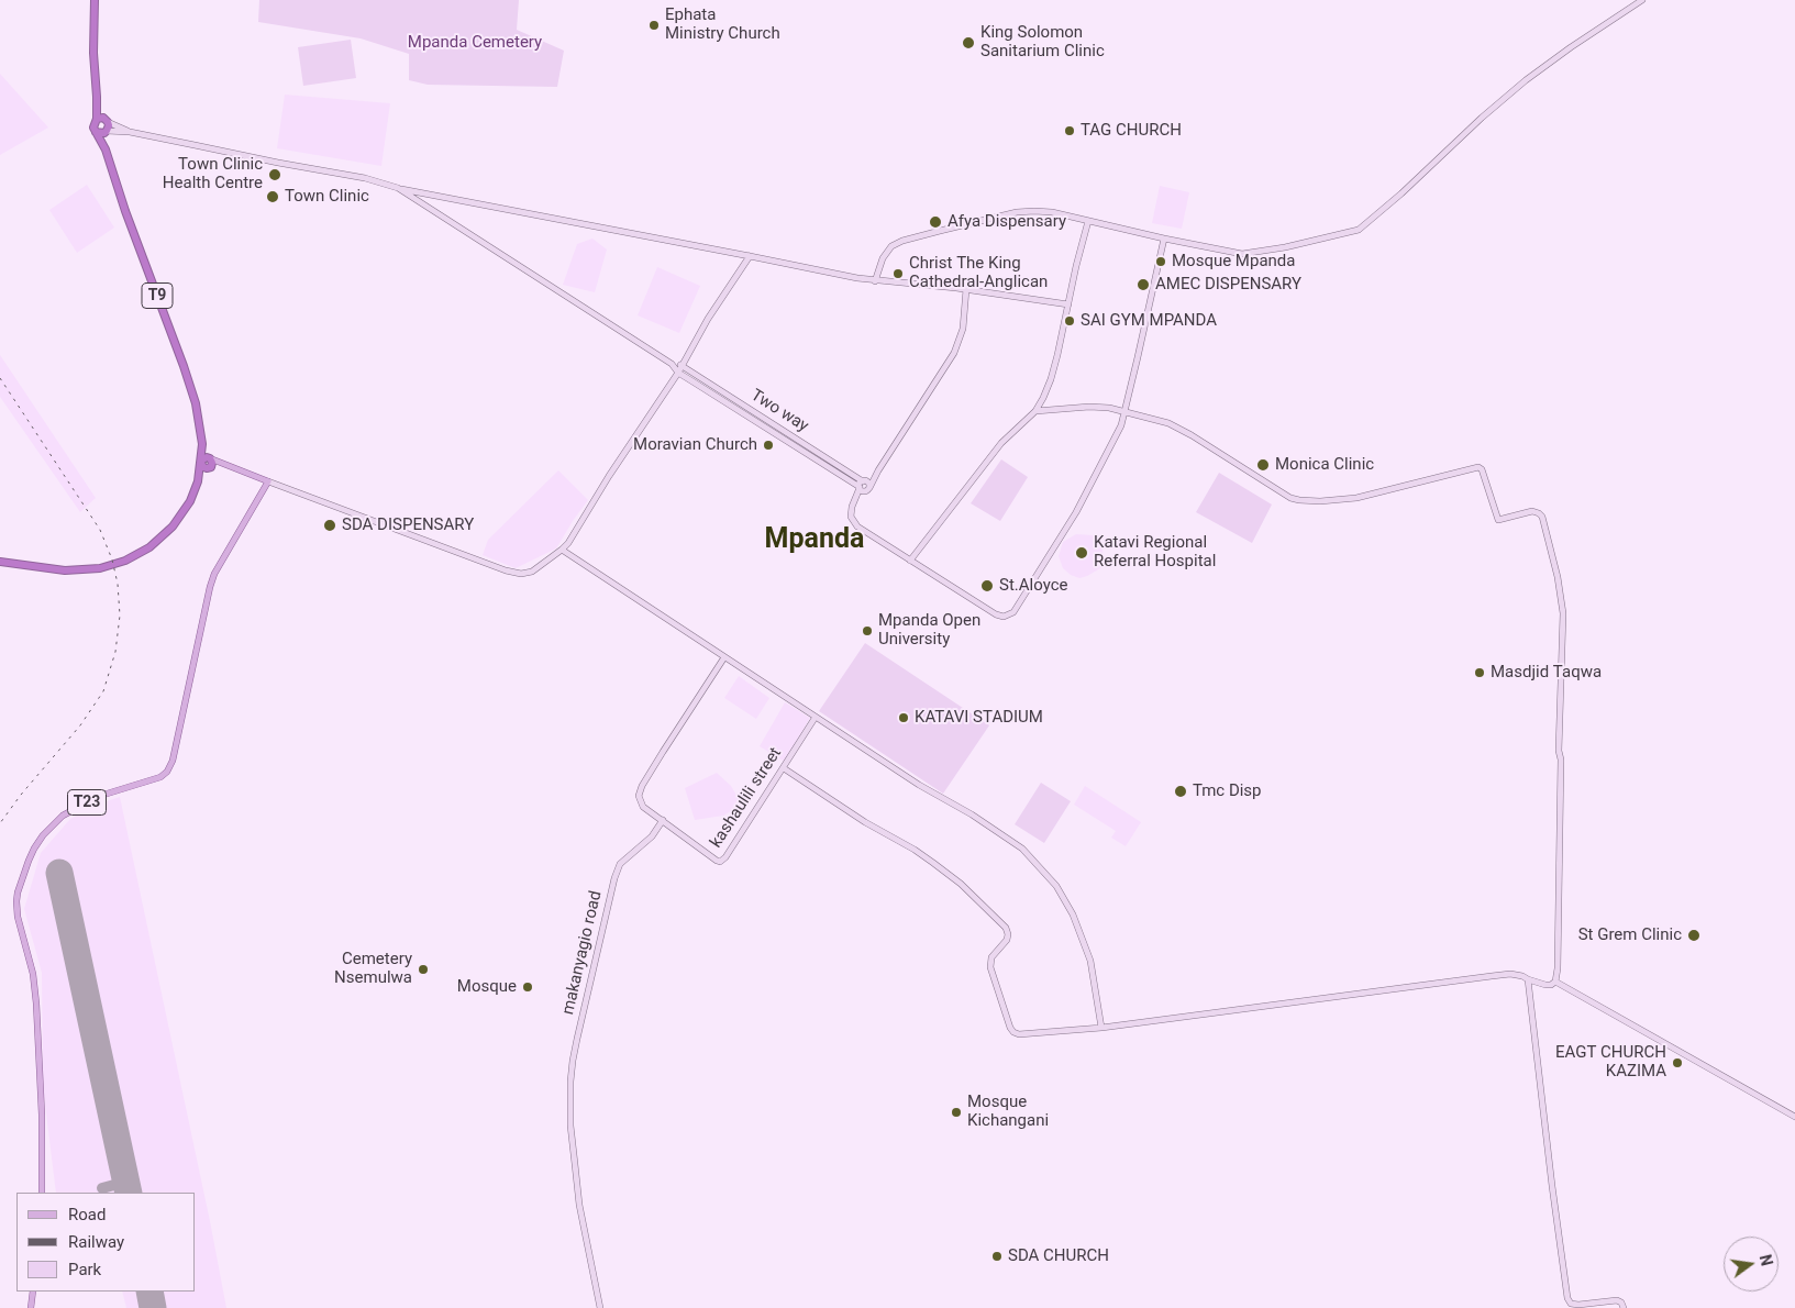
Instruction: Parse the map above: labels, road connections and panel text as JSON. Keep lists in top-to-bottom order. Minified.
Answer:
{"streets":{"highway":["T9"],"main road":["T23"],"street":["Two way","kashaulili street","makanyagio road"]},"crossings":[["kashaulili street","makanyagio road"]],"districts":["Mpanda"],"parks":["Mpanda Cemetery"],"places":["Ephata Ministry Church","King Solomon Sanitarium Clinic","TAG CHURCH","Town Clinic Health Centre","Town Clinic","Afya Dispensary","Mosque Mpanda","Christ The King Cathedral-Anglican","AMEC DISPENSARY","SAI GYM MPANDA","Moravian Church","Monica Clinic","SDA DISPENSARY","Katavi Regional Referral Hospital","St.Aloyce","Mpanda Open University","Masdjid Taqwa","KATAVI STADIUM","Tmc Disp","St Grem Clinic","Cemetery Nsemulwa","Mosque","EAGT CHURCH KAZIMA","Mosque Kichangani","SDA CHURCH"],"legend":["Road","Railway","Park"],"north":"right"}
